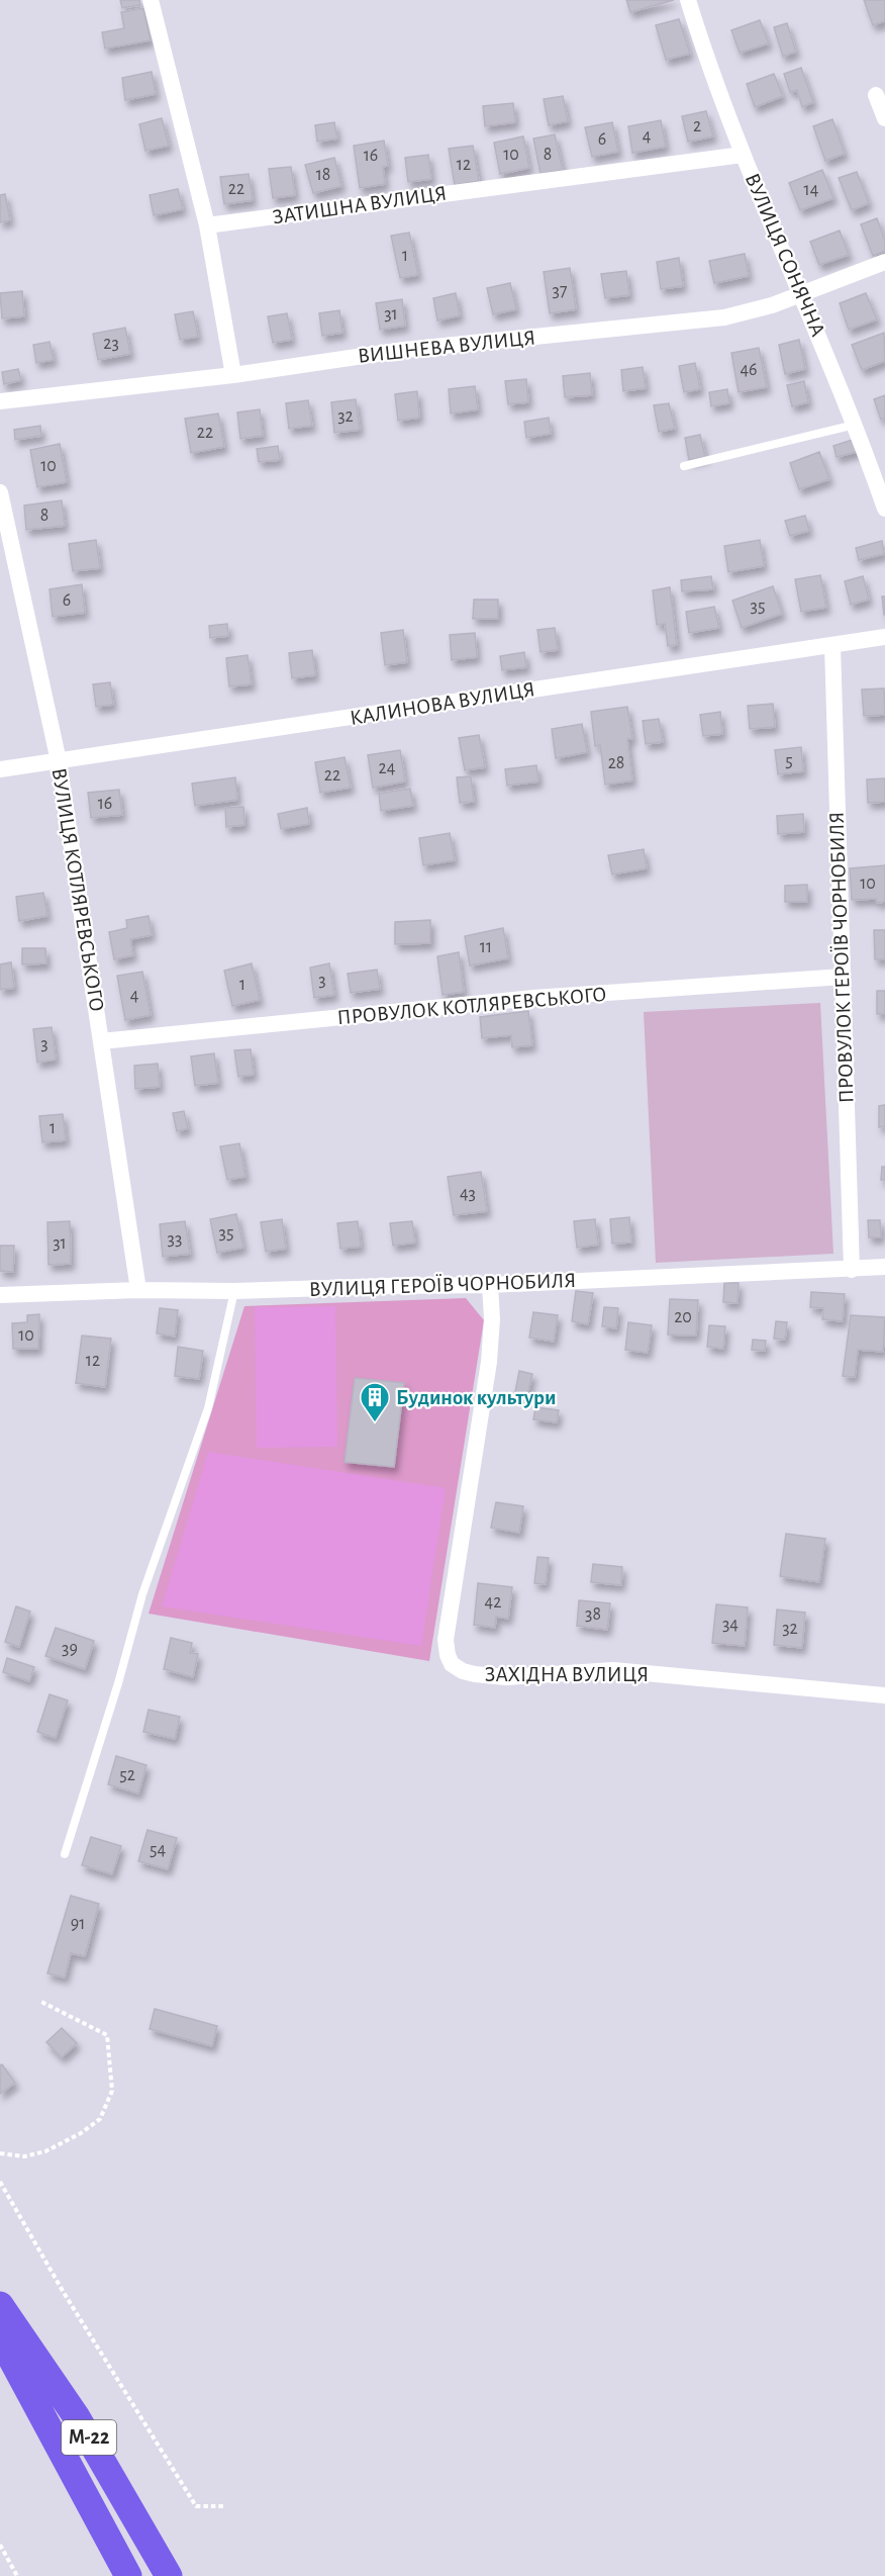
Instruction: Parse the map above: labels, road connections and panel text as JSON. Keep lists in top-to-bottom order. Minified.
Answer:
{"streets":{"highway":["М-22"],"street":["ЗАТИШНА ВУЛИЦЯ","ВУЛИЦЯ СОНЯЧНА","ВИШНЕВА ВУЛИЦЯ","КАЛИНОВА ВУЛИЦЯ","ВУЛИЦЯ КОТЛЯРЕВСЬКОГО","ПРОВУЛОК ГЕРОЇВ ЧОРНОБИЛЯ","ПРОВУЛОК КОТЛЯРЕВСЬКОГО","ВУЛИЦЯ ГЕРОЇВ ЧОРНОБИЛЯ","ЗАХІДНА ВУЛИЦЯ"]},"crossings":[["ЗАТИШНА ВУЛИЦЯ","ВУЛИЦЯ СОНЯЧНА"],["ВУЛИЦЯ СОНЯЧНА","ВИШНЕВА ВУЛИЦЯ"],["КАЛИНОВА ВУЛИЦЯ","ВУЛИЦЯ КОТЛЯРЕВСЬКОГО"],["КАЛИНОВА ВУЛИЦЯ","ПРОВУЛОК ГЕРОЇВ ЧОРНОБИЛЯ"],["ВУЛИЦЯ КОТЛЯРЕВСЬКОГО","ПРОВУЛОК КОТЛЯРЕВСЬКОГО"],["ВУЛИЦЯ КОТЛЯРЕВСЬКОГО","ВУЛИЦЯ ГЕРОЇВ ЧОРНОБИЛЯ"],["ПРОВУЛОК ГЕРОЇВ ЧОРНОБИЛЯ","ПРОВУЛОК КОТЛЯРЕВСЬКОГО"],["ПРОВУЛОК ГЕРОЇВ ЧОРНОБИЛЯ","ВУЛИЦЯ ГЕРОЇВ ЧОРНОБИЛЯ"],["ВУЛИЦЯ ГЕРОЇВ ЧОРНОБИЛЯ","ЗАХІДНА ВУЛИЦЯ"]],"places":{"building":["Будинок культури"]},"house_numbers":["2","4","6","10","8","16","12","18","22","14","1","37","31","23","46","32","22","10","8","6","35","5","28","24","22","16","10","11","3","1","4","3","1","43","35","33","31","20","10","12","42","38","34","32","39","52","54","91"]}
